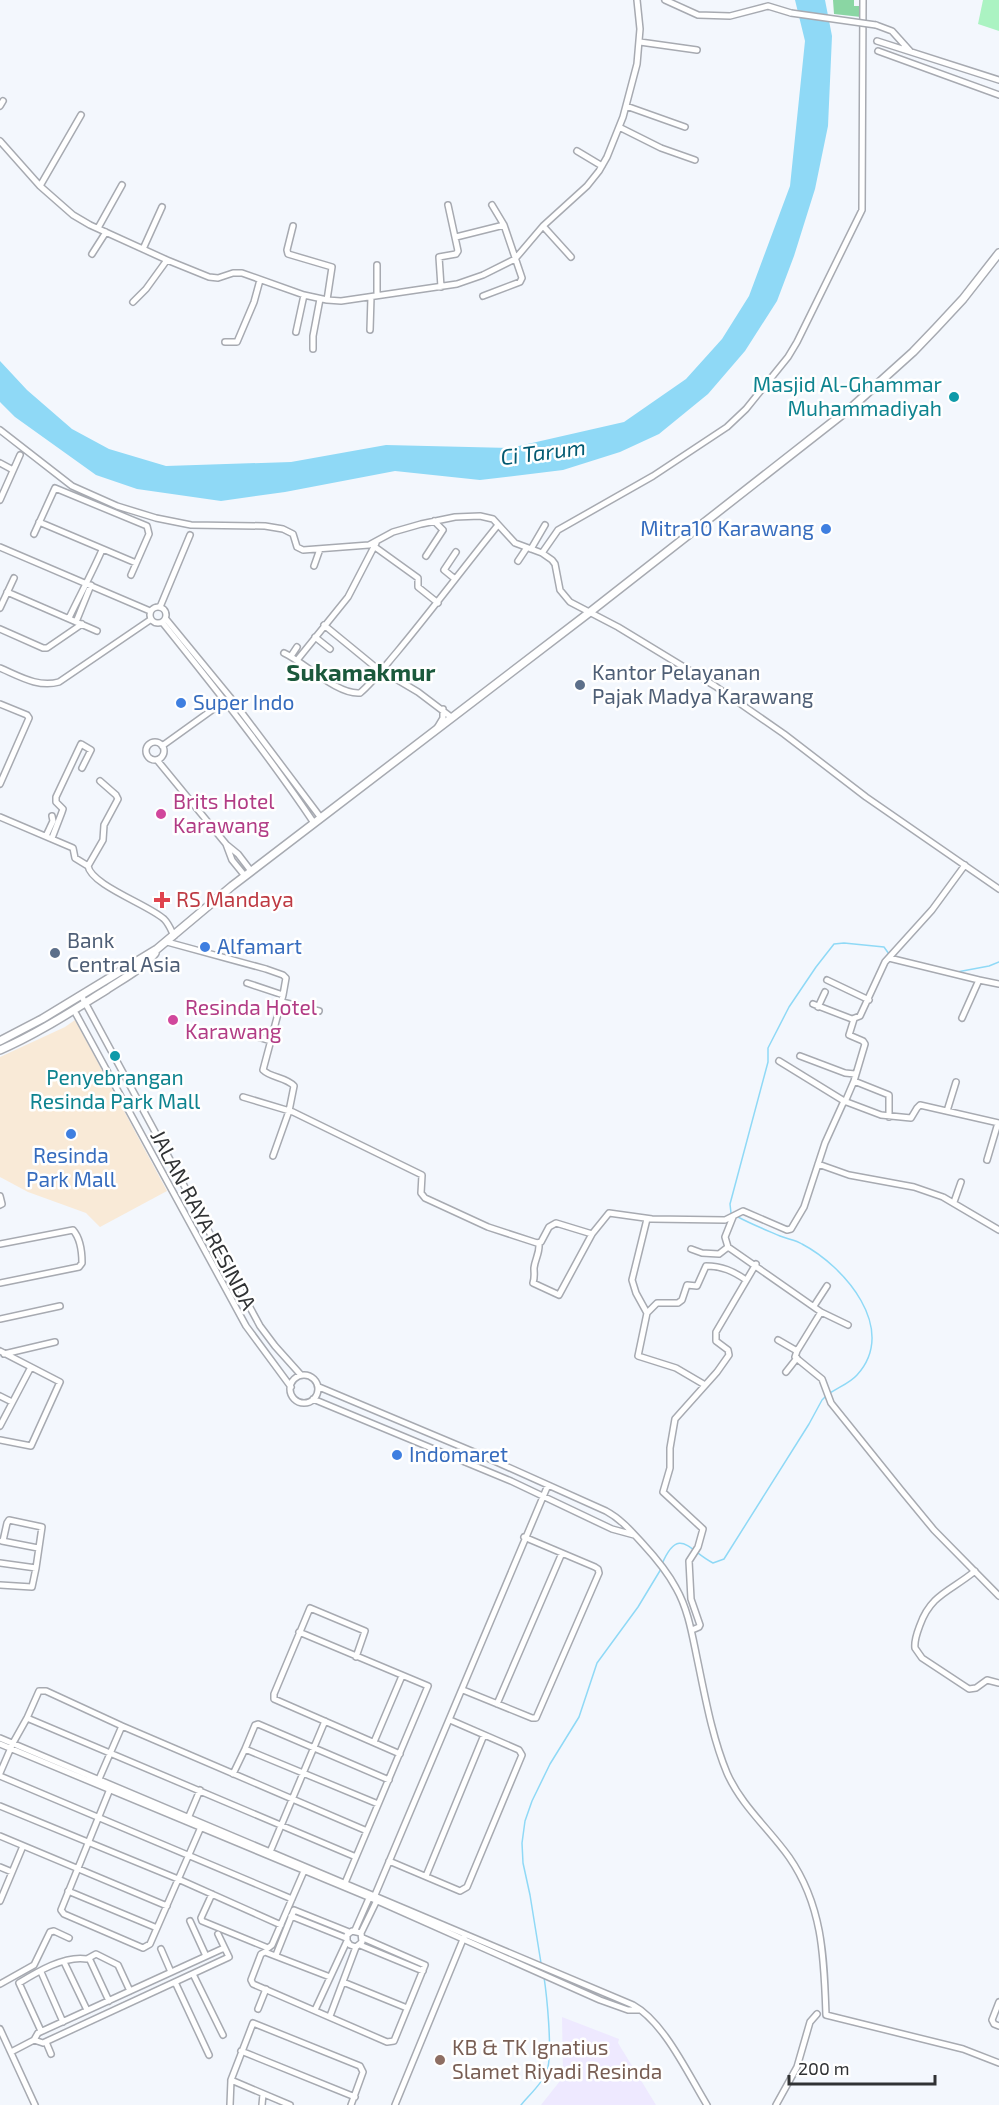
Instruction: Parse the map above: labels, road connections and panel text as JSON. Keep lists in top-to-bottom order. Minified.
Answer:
{"streets":{"street":["JALAN RAYA RESINDA"]},"districts":["Sukamakmur"],"water":["Ci Tarum"],"places":{"other":["Masjid Al-Ghammar Muhammadiyah","Mitra10 Karawang","Kantor Pelayanan Pajak Madya Karawang","Super Indo","Brits Hotel Karawang","Alfamart","Bank Central Asia","Resinda Hotel Karawang","Penyebrangan Resinda Park Mall","Resinda Park Mall","Indomaret","KB & TK Ignatius Slamet Riyadi Resinda"],"health":["RS Mandaya"]},"scale_bar":"200 m"}
